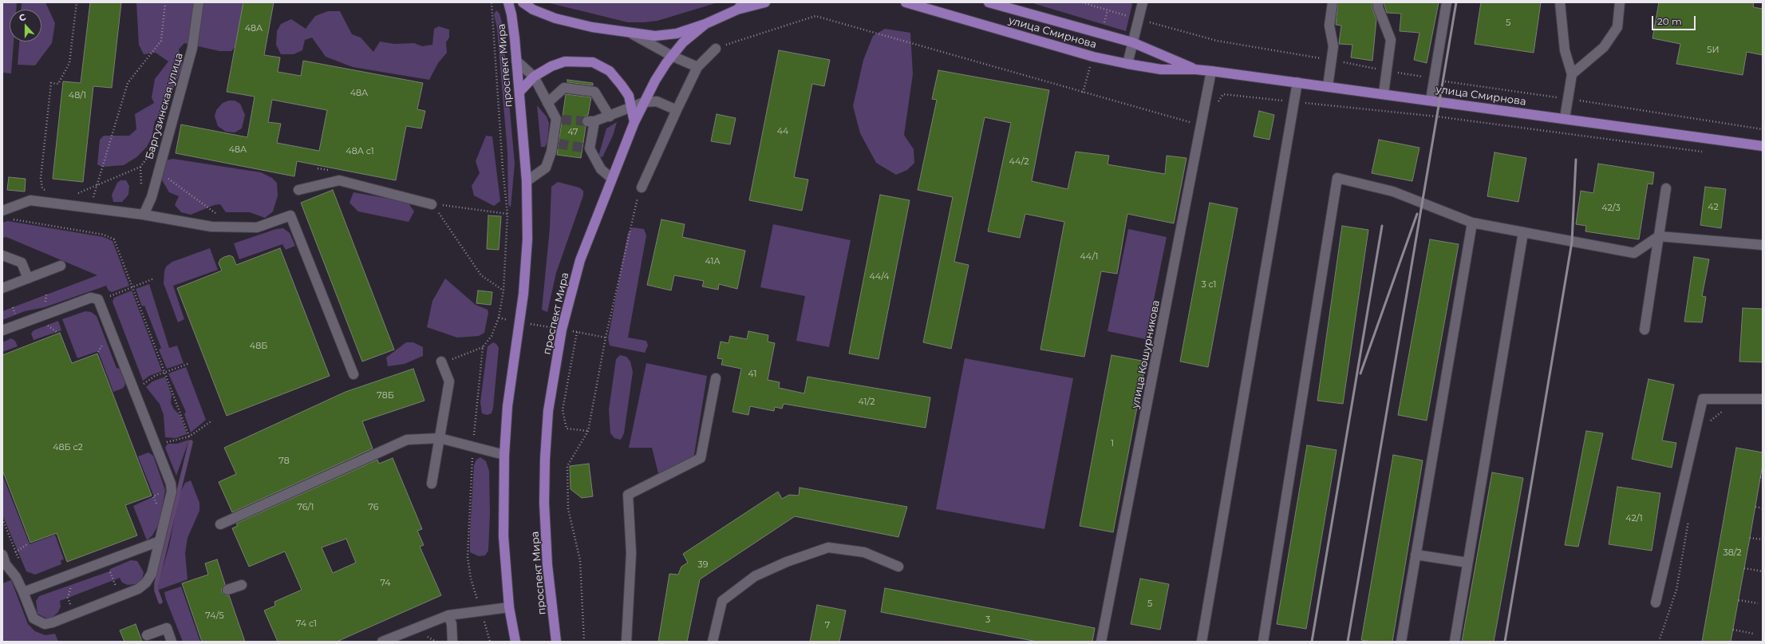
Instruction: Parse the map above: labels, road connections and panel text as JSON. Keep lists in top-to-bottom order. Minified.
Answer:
{"streets":{"main road":["улица Смирнова","проспект Мира"],"street":["Баргузинская улица","улица Кошурникова"]},"crossings":[["улица Смирнова","улица Кошурникова"]],"house_numbers":["5","48А","5И","48А","48/1","44","47","48А","48А с1","44/2","42","42/3","44/1","41А","44/4","3 с1","48Б","41","78Б","41/2","1","48Б с2","78","76/1","76","42/1","38/2","39","74","5","74/5","3","74 с1","7"],"scale_bar":"20 m","north":"top"}
